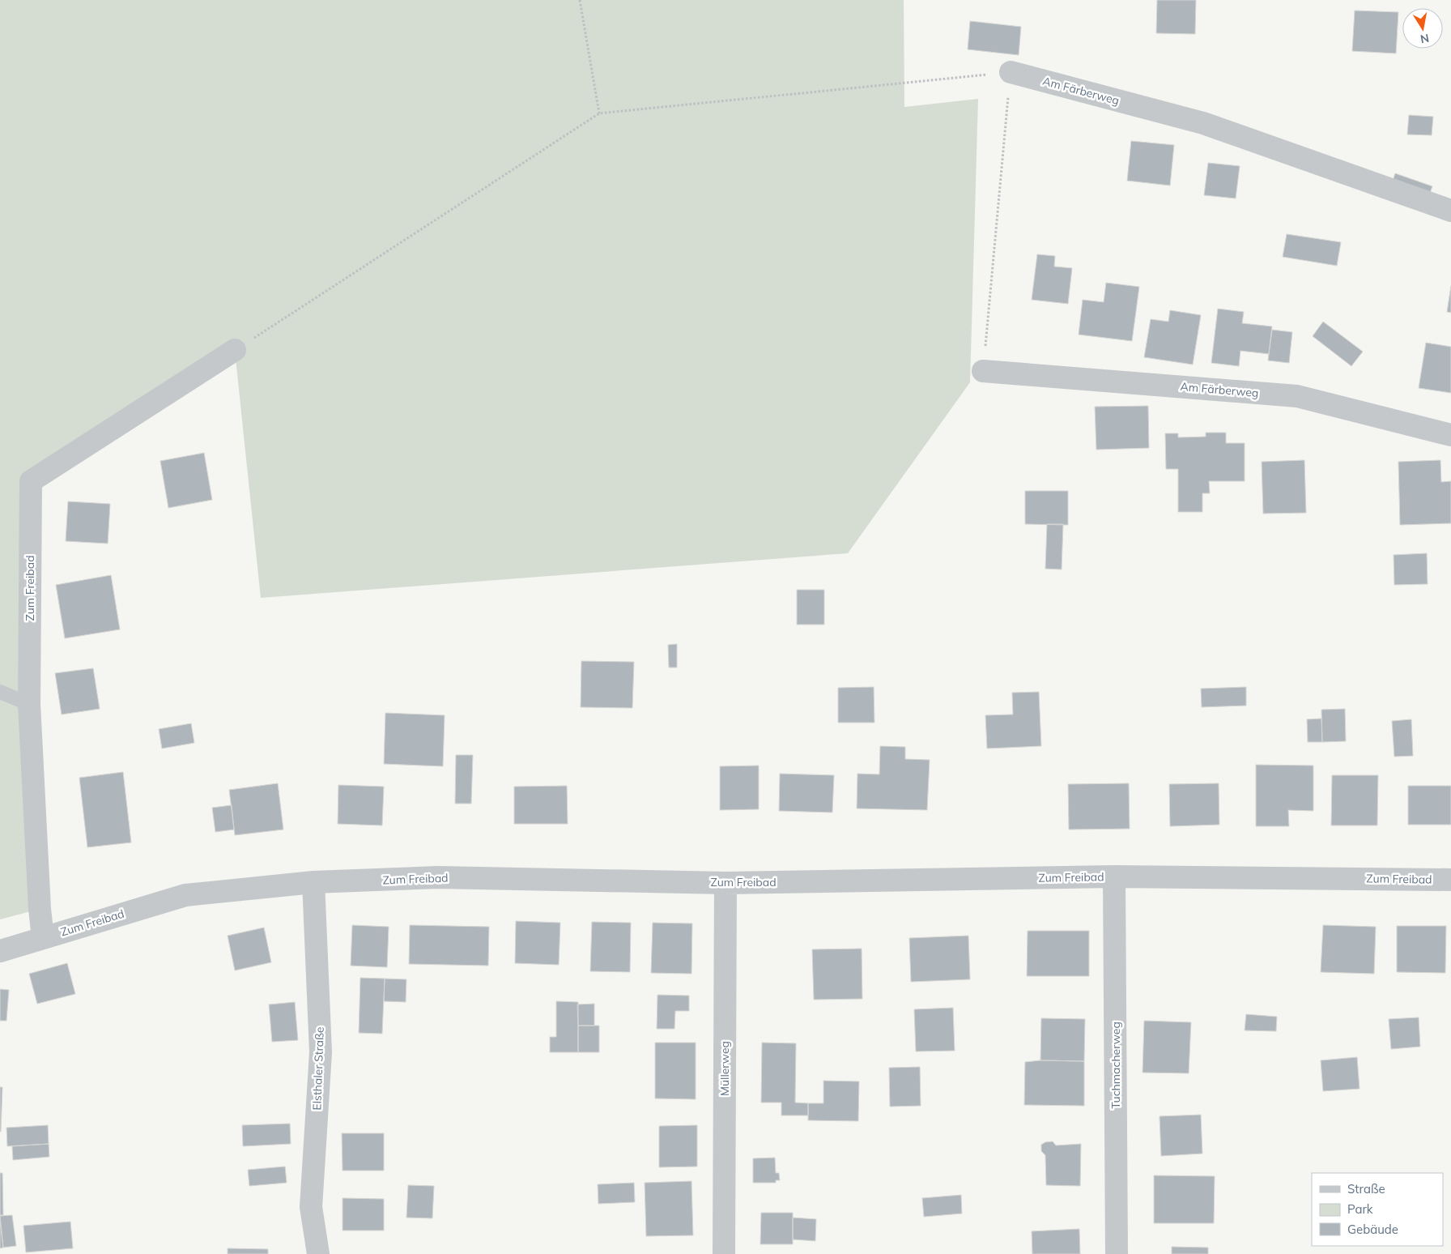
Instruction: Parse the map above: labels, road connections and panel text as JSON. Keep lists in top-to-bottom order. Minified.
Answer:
{"streets":{"street":["Am Färberweg","Zum Freibad","Tuchmacherweg","Elsthaler Straße","Müllerweg"]},"crossings":[["Zum Freibad","Tuchmacherweg"],["Zum Freibad","Elsthaler Straße"],["Zum Freibad","Müllerweg"]],"legend":["Straße","Park","Gebäude"],"north":"bottom"}
